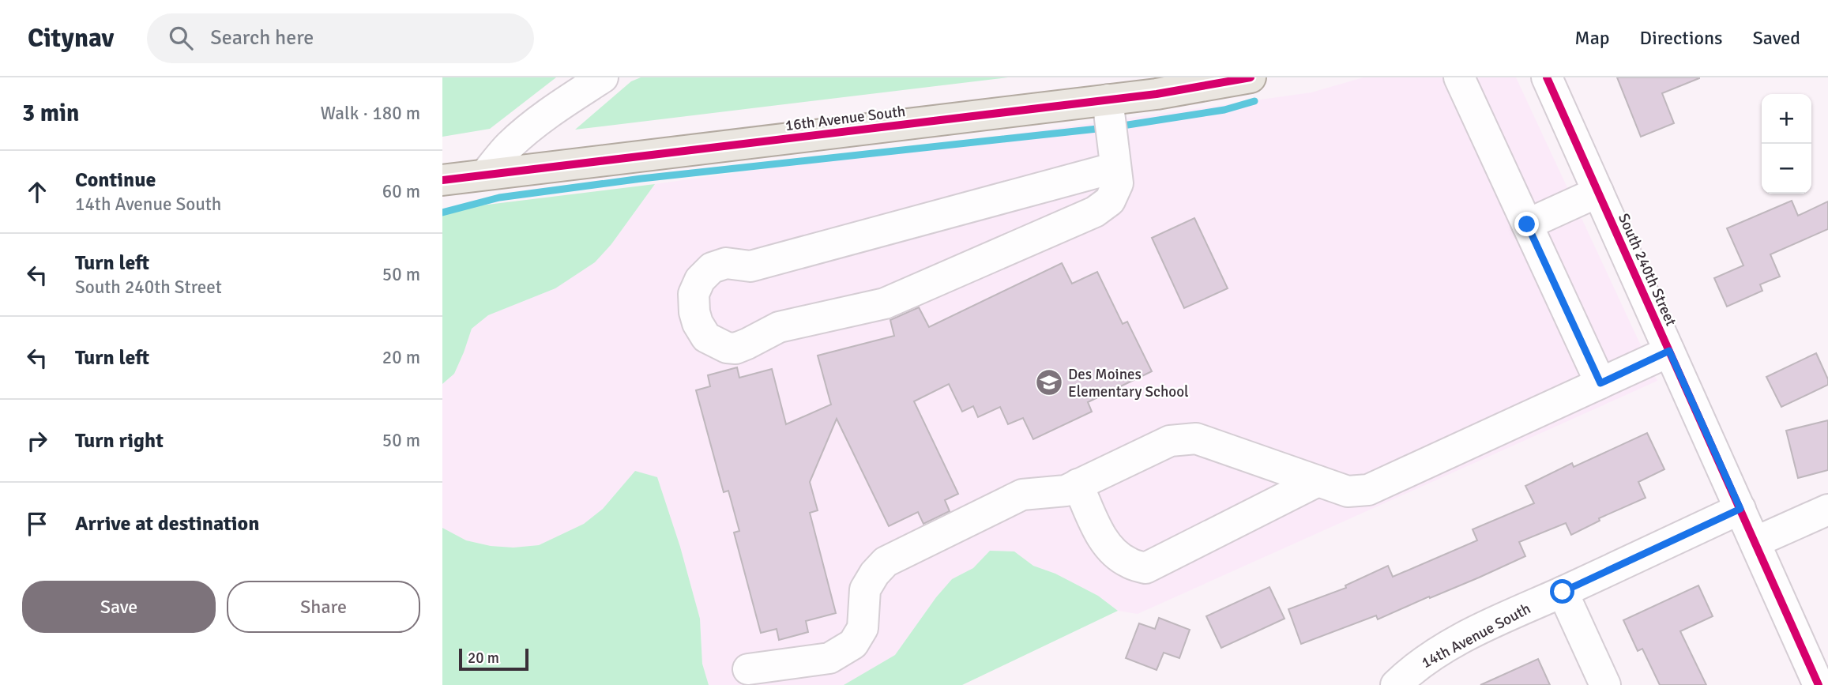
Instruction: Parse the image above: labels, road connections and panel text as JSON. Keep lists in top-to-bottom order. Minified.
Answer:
{"streets":{"main road":["16th Avenue South"],"street":["South 240th Street","14th Avenue South"]},"crossings":[["South 240th Street","14th Avenue South"]],"places":{"school or university":["Des Moines Elementary School"]},"scale_bar":"20 m","page":{"header":"Citynav","search":"Search here","nav":["Map","Directions","Saved"],"heading":["3 min","Walk · 180 m"],"map_buttons":["+","−"],"list":[["Continue","14th Avenue South","60 m"],["Turn left","South 240th Street","50 m"],["Turn left","20 m"],["Turn right","50 m"],"Arrive at destination"],"buttons":["Save","Share"],"scale":"20 m"}}
